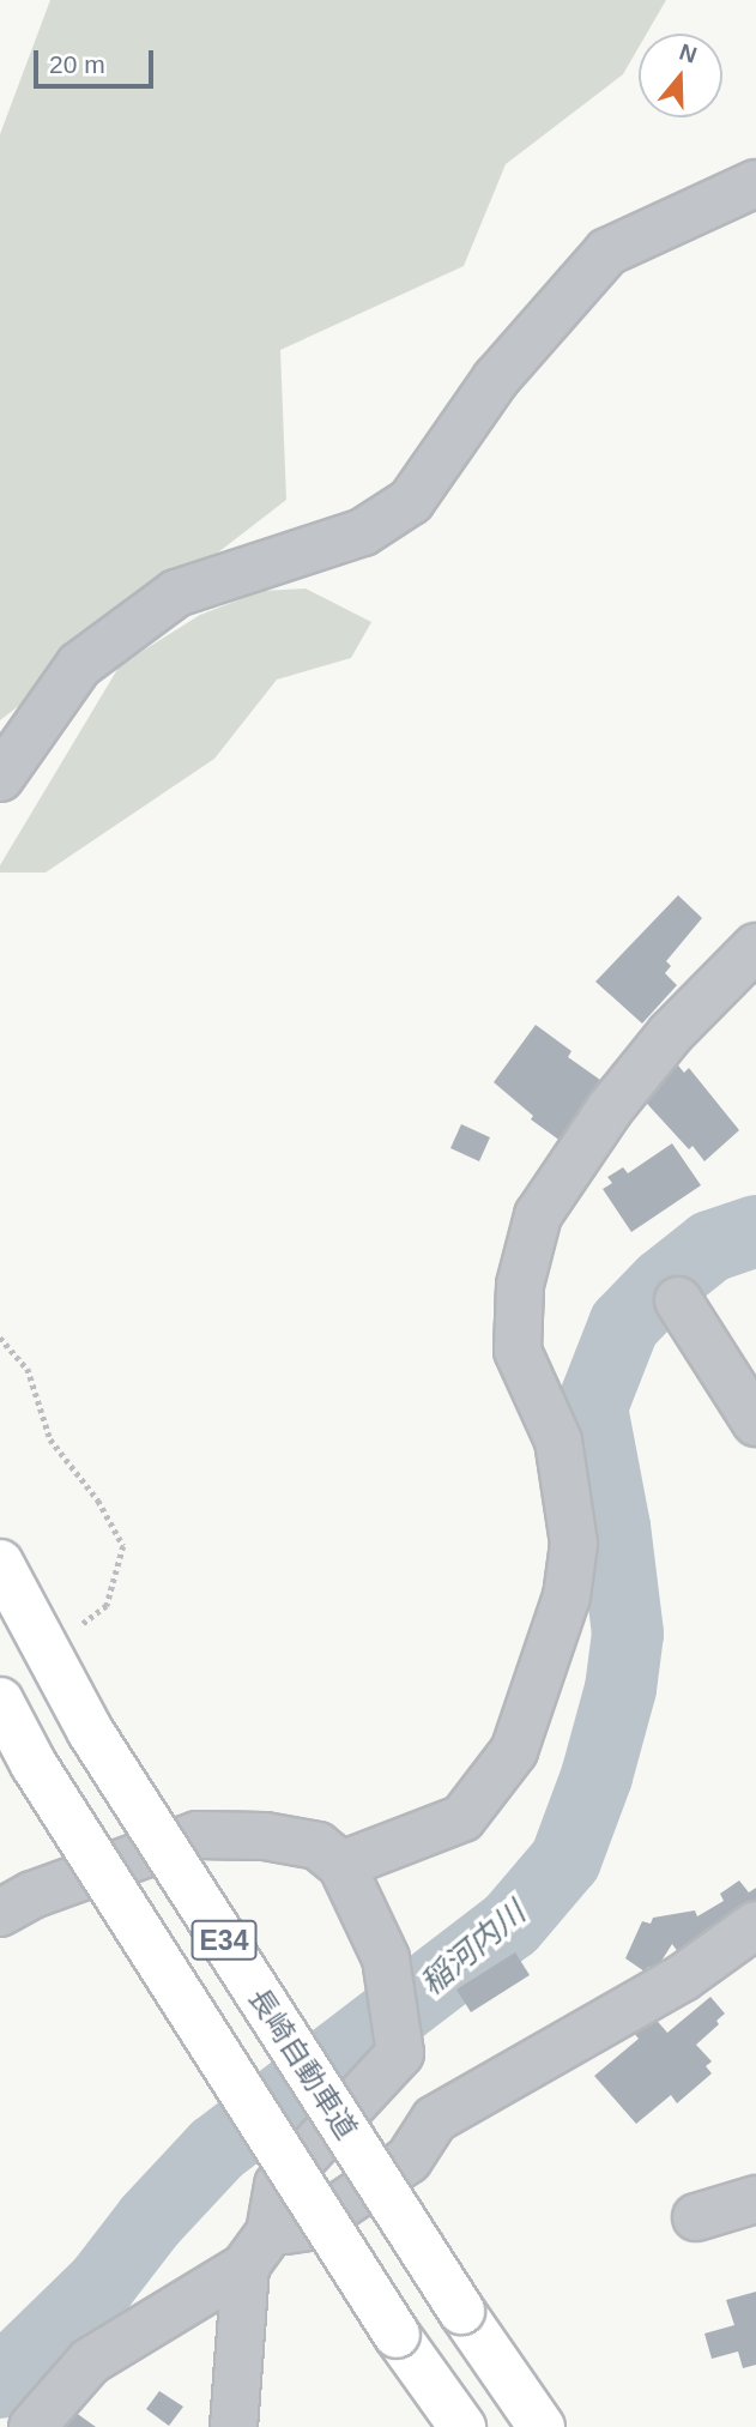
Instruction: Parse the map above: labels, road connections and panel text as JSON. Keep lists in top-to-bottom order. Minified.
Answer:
{"streets":{"highway":["E34","長崎自動車道"]},"water":["稲河内川"],"scale_bar":"20 m","north":"top"}
